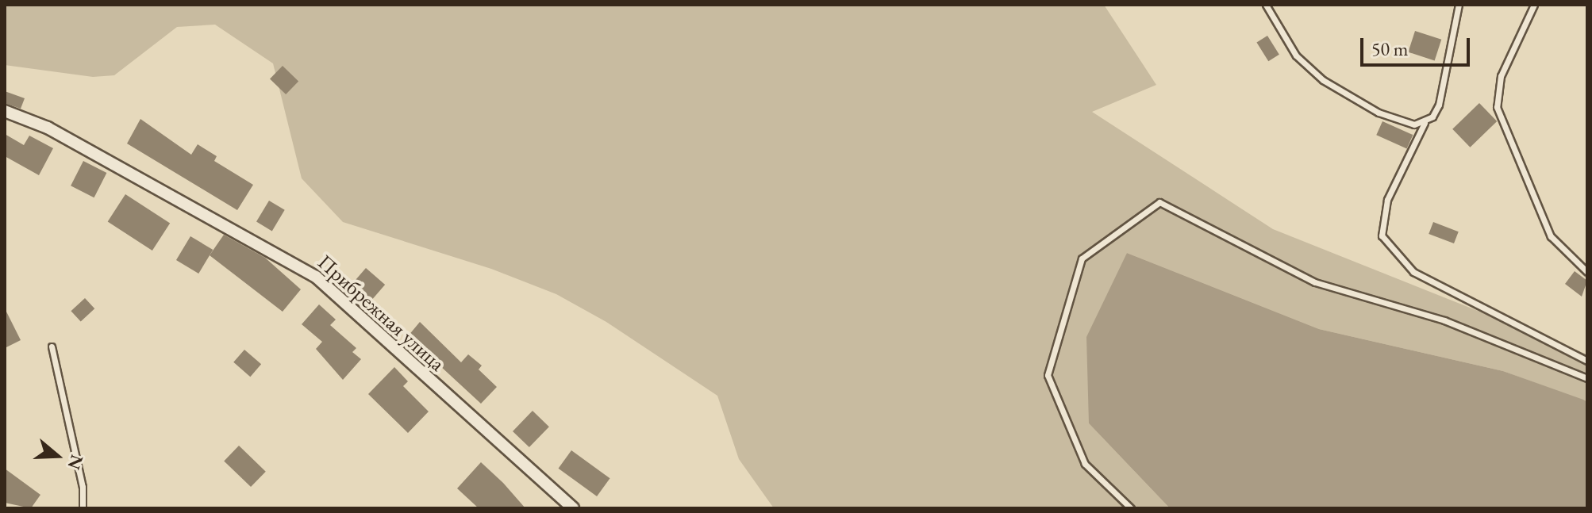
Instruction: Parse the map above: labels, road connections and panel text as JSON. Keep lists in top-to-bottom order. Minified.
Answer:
{"streets":{"street":["Прибрежная улица"]},"scale_bar":"50 m","north":"right"}
